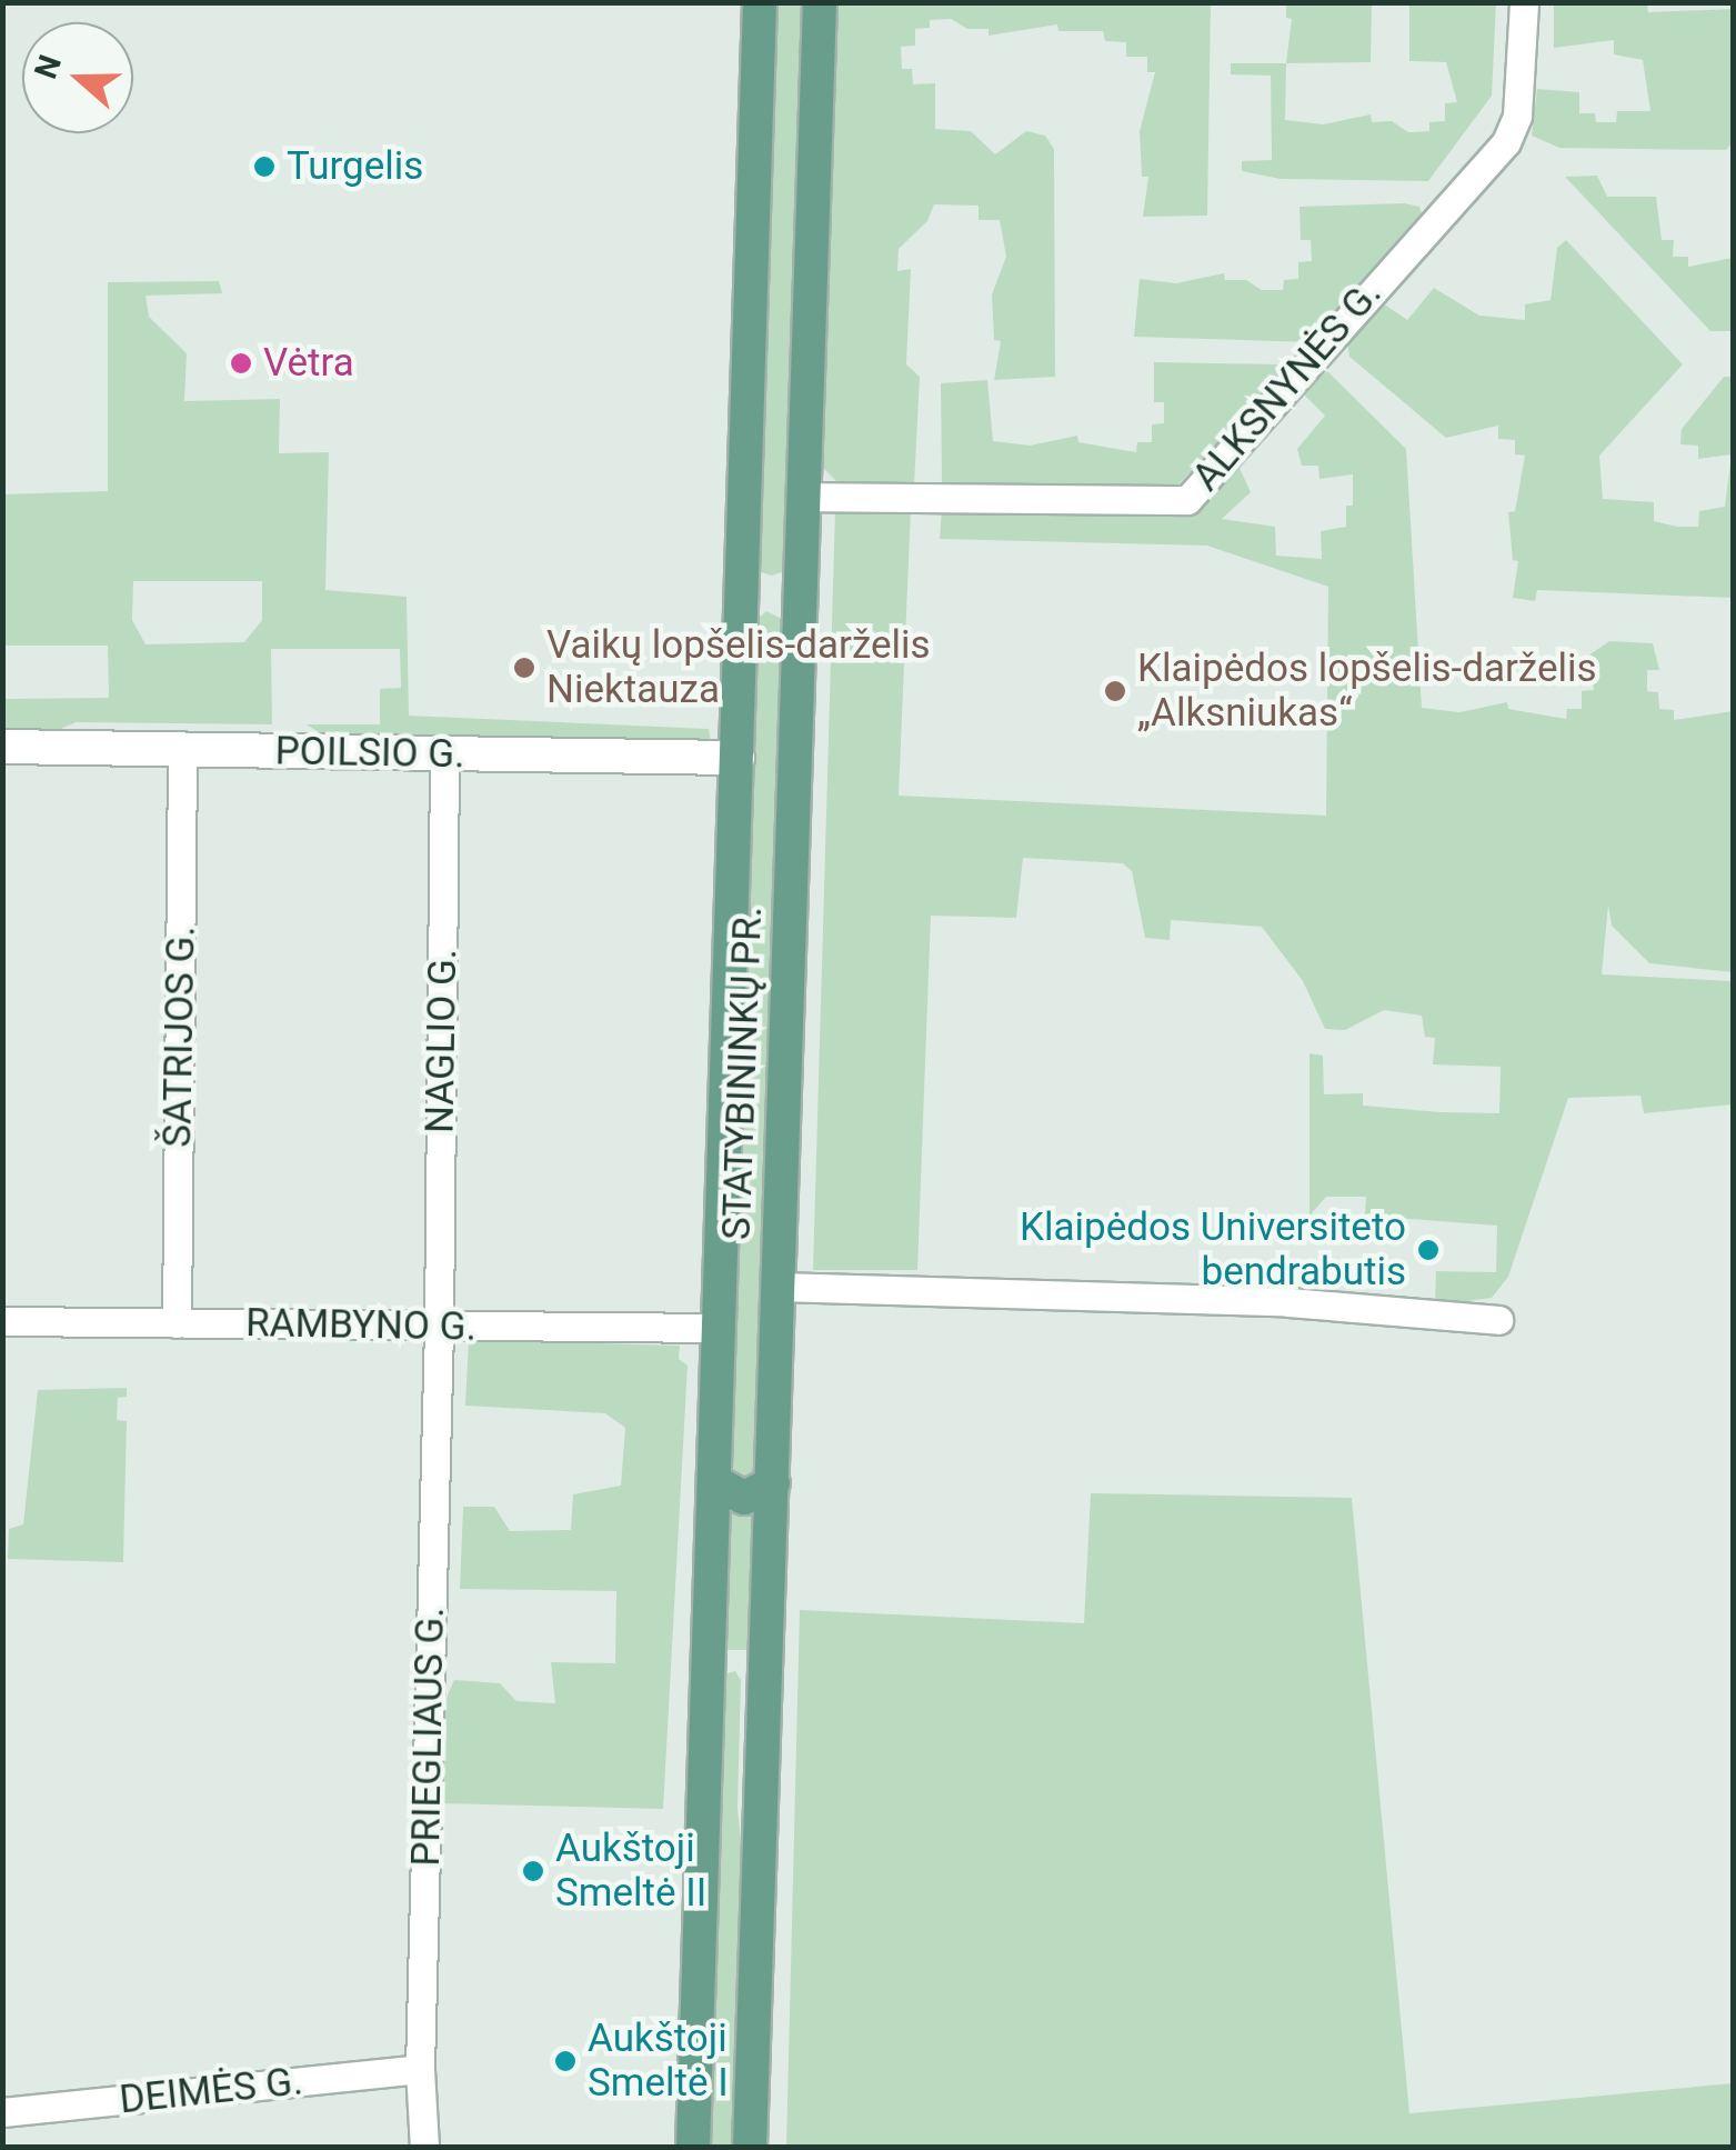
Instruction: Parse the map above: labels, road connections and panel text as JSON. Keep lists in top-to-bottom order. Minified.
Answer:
{"streets":{"main road":["STATYBININKŲ PR."],"street":["ALKSNYNĖS G.","POILSIO G.","ŠATRIJOS G.","NAGLIO G.","RAMBYNO G.","PRIEGLIAUS G.","DEIMĖS G."]},"crossings":[["ALKSNYNĖS G.","STATYBININKŲ PR."],["POILSIO G.","ŠATRIJOS G."],["POILSIO G.","NAGLIO G."],["POILSIO G.","STATYBININKŲ PR."],["ŠATRIJOS G.","RAMBYNO G."],["NAGLIO G.","RAMBYNO G."],["NAGLIO G.","PRIEGLIAUS G."],["STATYBININKŲ PR.","RAMBYNO G."],["RAMBYNO G.","PRIEGLIAUS G."],["PRIEGLIAUS G.","DEIMĖS G."]],"places":["Turgelis","Vėtra","Vaikų lopšelis-darželis Niektauza","Klaipėdos lopšelis-darželis „Alksniukas“","Klaipėdos Universiteto bendrabutis","Aukštoji Smeltė II","Aukštoji Smeltė I"],"north":"left"}
